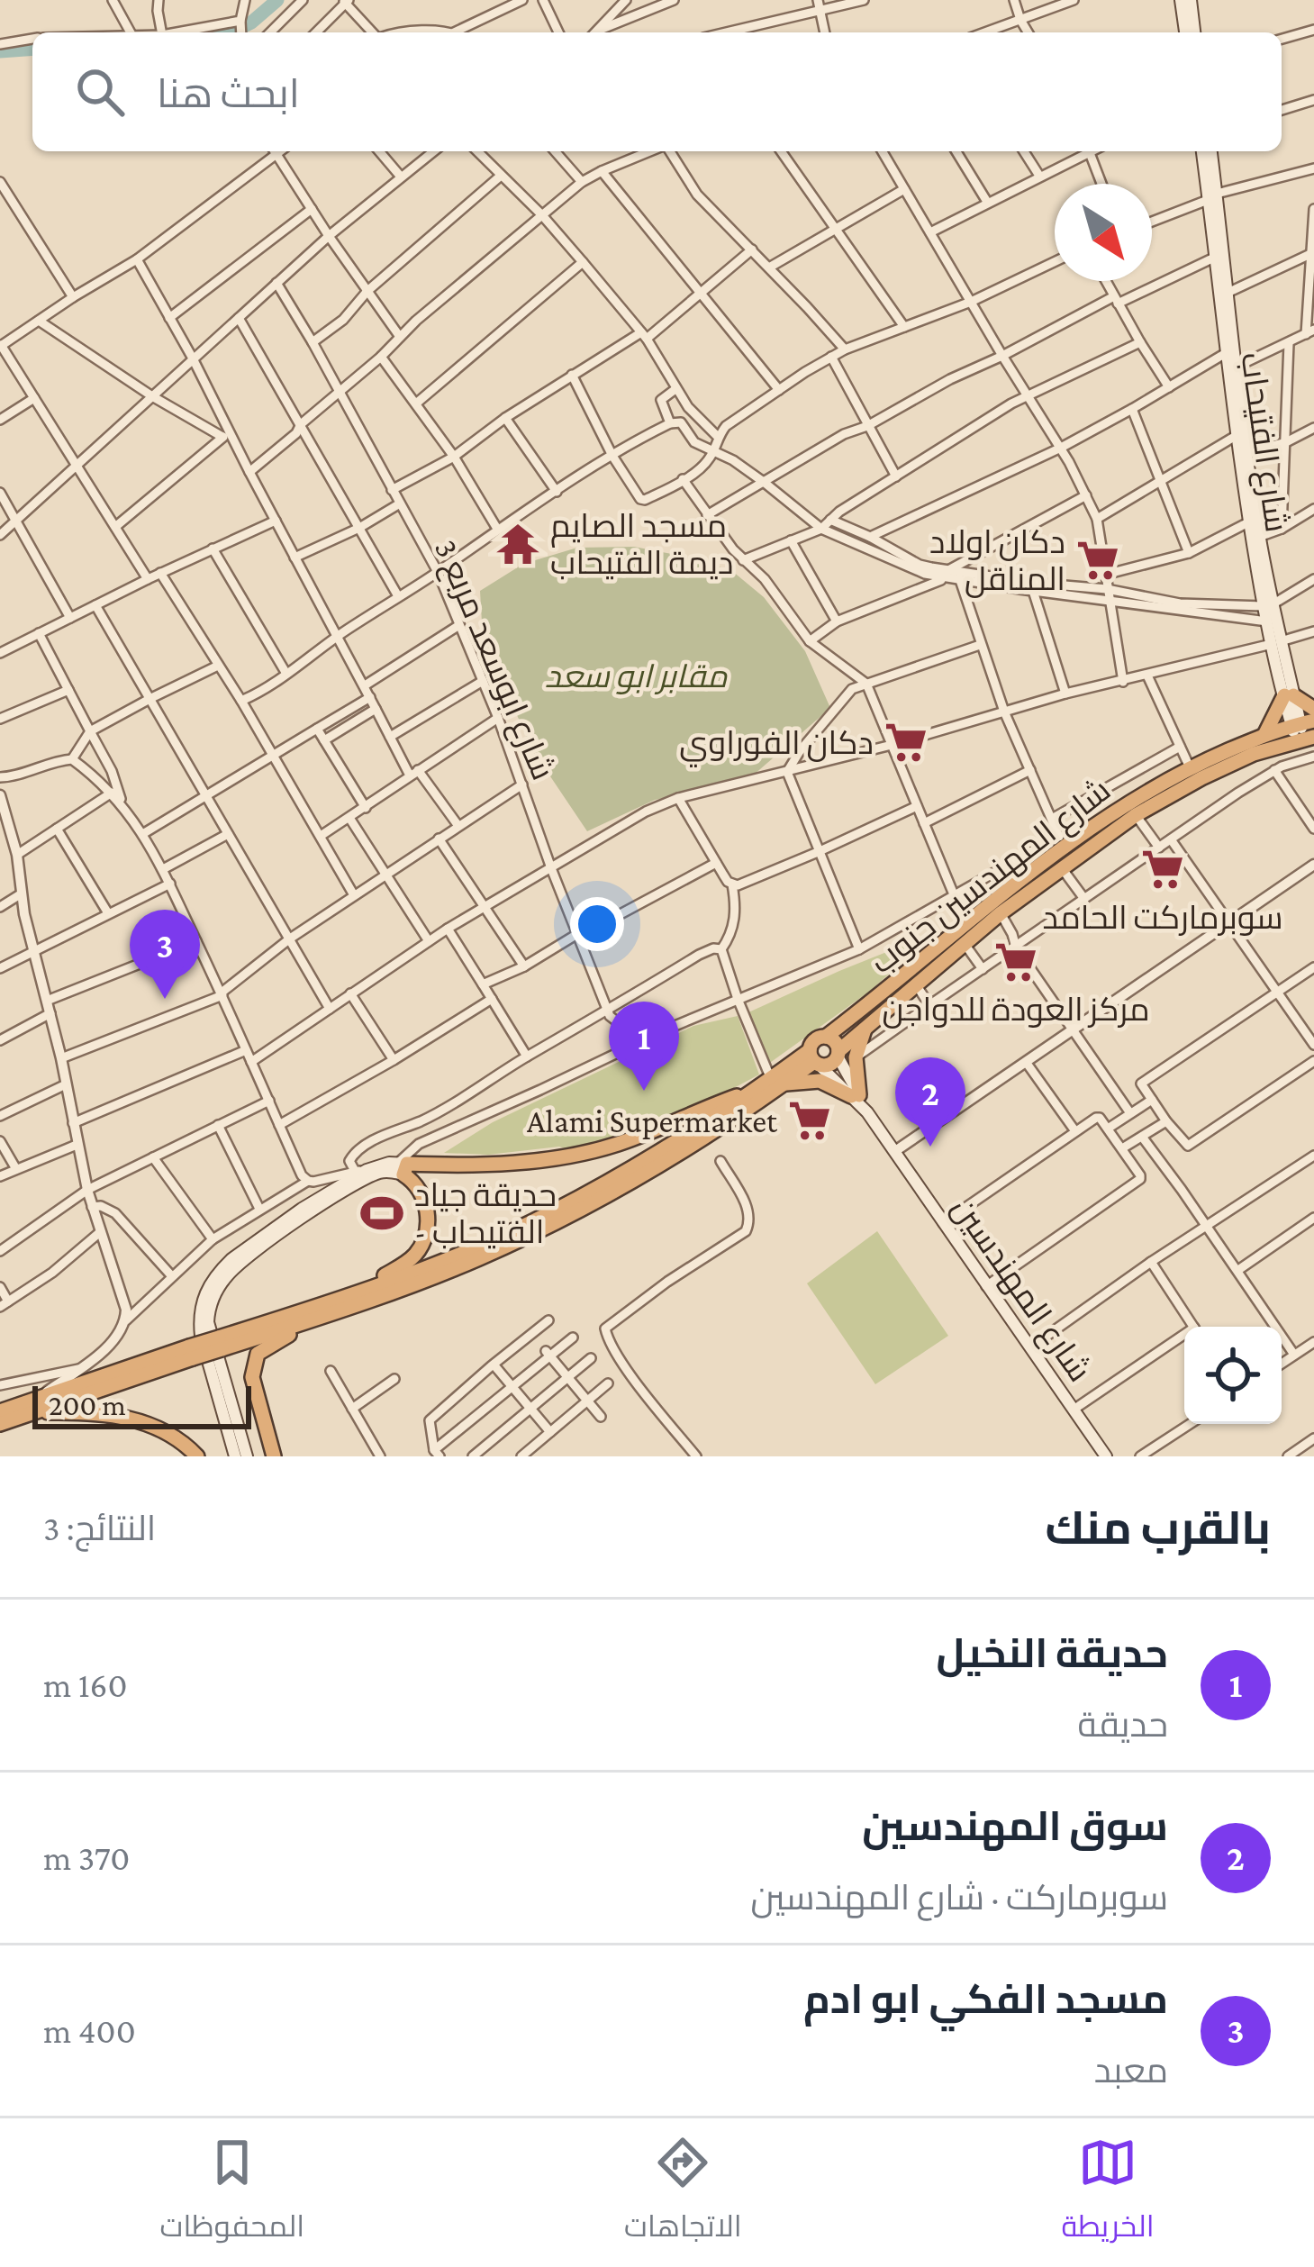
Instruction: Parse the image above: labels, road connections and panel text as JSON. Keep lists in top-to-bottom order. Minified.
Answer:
{"streets":{"highway":["شارع المهندسين جنوب"],"main road":["شارع الفتيحاب","شارع المهندسين"],"street":["شارع ابوسعد مربع 3"]},"crossings":[["شارع الفتيحاب","شارع المهندسين جنوب"],["شارع المهندسين جنوب","شارع المهندسين"]],"parks":["مقابر ابو سعد"],"places":{"temple":["مسجد الصايم ديمة الفتيحاب"],"supermarket":["دكان اولاد المناقل","دكان الفوراوي","سوبرماركت الحامد","مركز العودة للدواجن","Alami Supermarket"],"sports":["حديقة جياد - الفتيحاب"]},"scale_bar":"200 m","north":"bottom right","page":{"search":"ابحث هنا","pins":["3","1","2"],"scale":"200 m","heading":["بالقرب منك","النتائج: 3"],"list":[{"mark":"1","name":"حديقة النخيل","note":"حديقة","value":"160 m"},{"mark":"2","name":"سوق المهندسين","note":"سوبرماركت · شارع المهندسين","value":"370 m"},{"mark":"3","name":"مسجد الفكي ابو ادم","note":"معبد","value":"400 m"}],"nav":["الخريطة","الاتجاهات","المحفوظات"]}}
